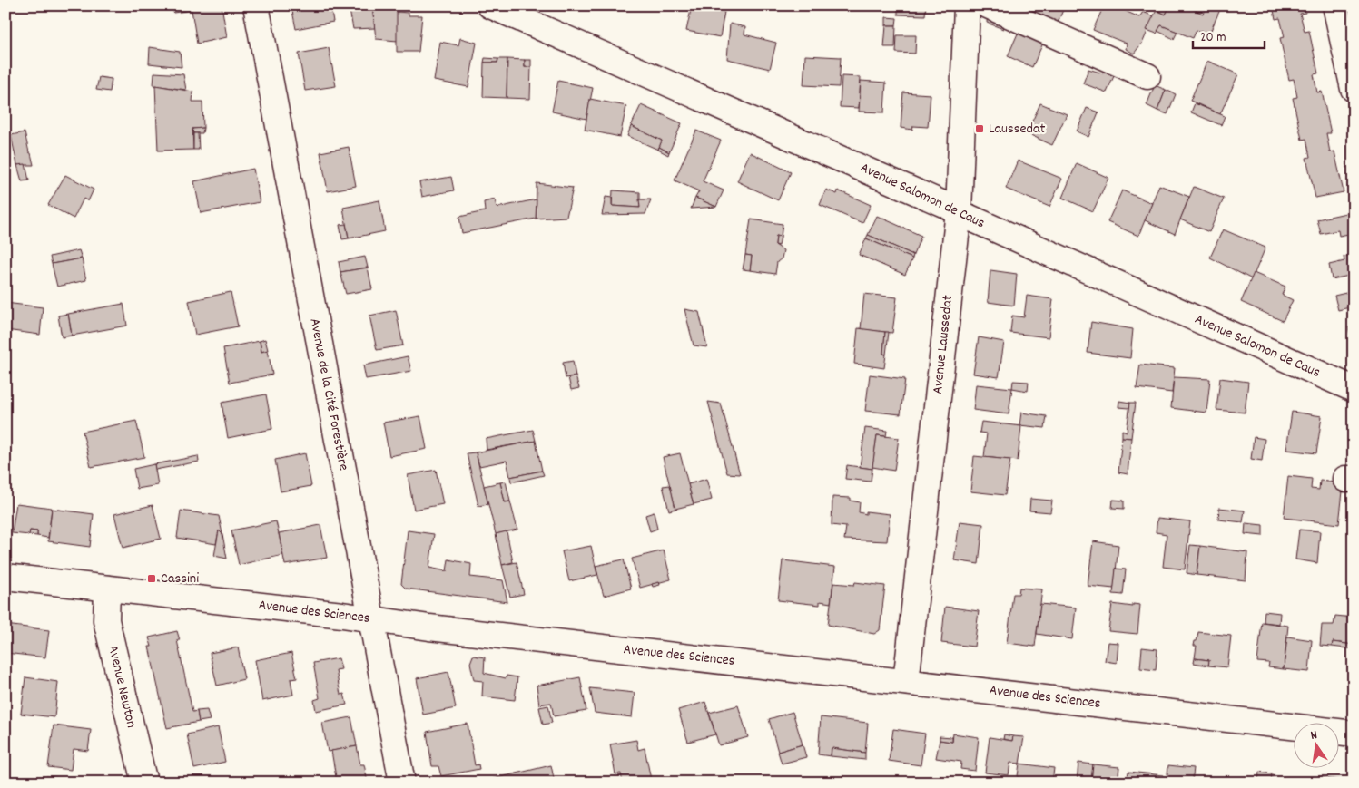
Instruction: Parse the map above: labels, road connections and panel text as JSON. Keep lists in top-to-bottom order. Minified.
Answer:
{"streets":{"street":["Avenue Salomon de Caus","Avenue Laussedat","Avenue de la Cité Forestière","Avenue des Sciences","Avenue Newton"]},"crossings":[["Avenue Salomon de Caus","Avenue Laussedat"],["Avenue Laussedat","Avenue des Sciences"],["Avenue de la Cité Forestière","Avenue des Sciences"],["Avenue des Sciences","Avenue Newton"]],"places":{"transit":["Laussedat","Cassini"]},"scale_bar":"20 m","north":"top"}
